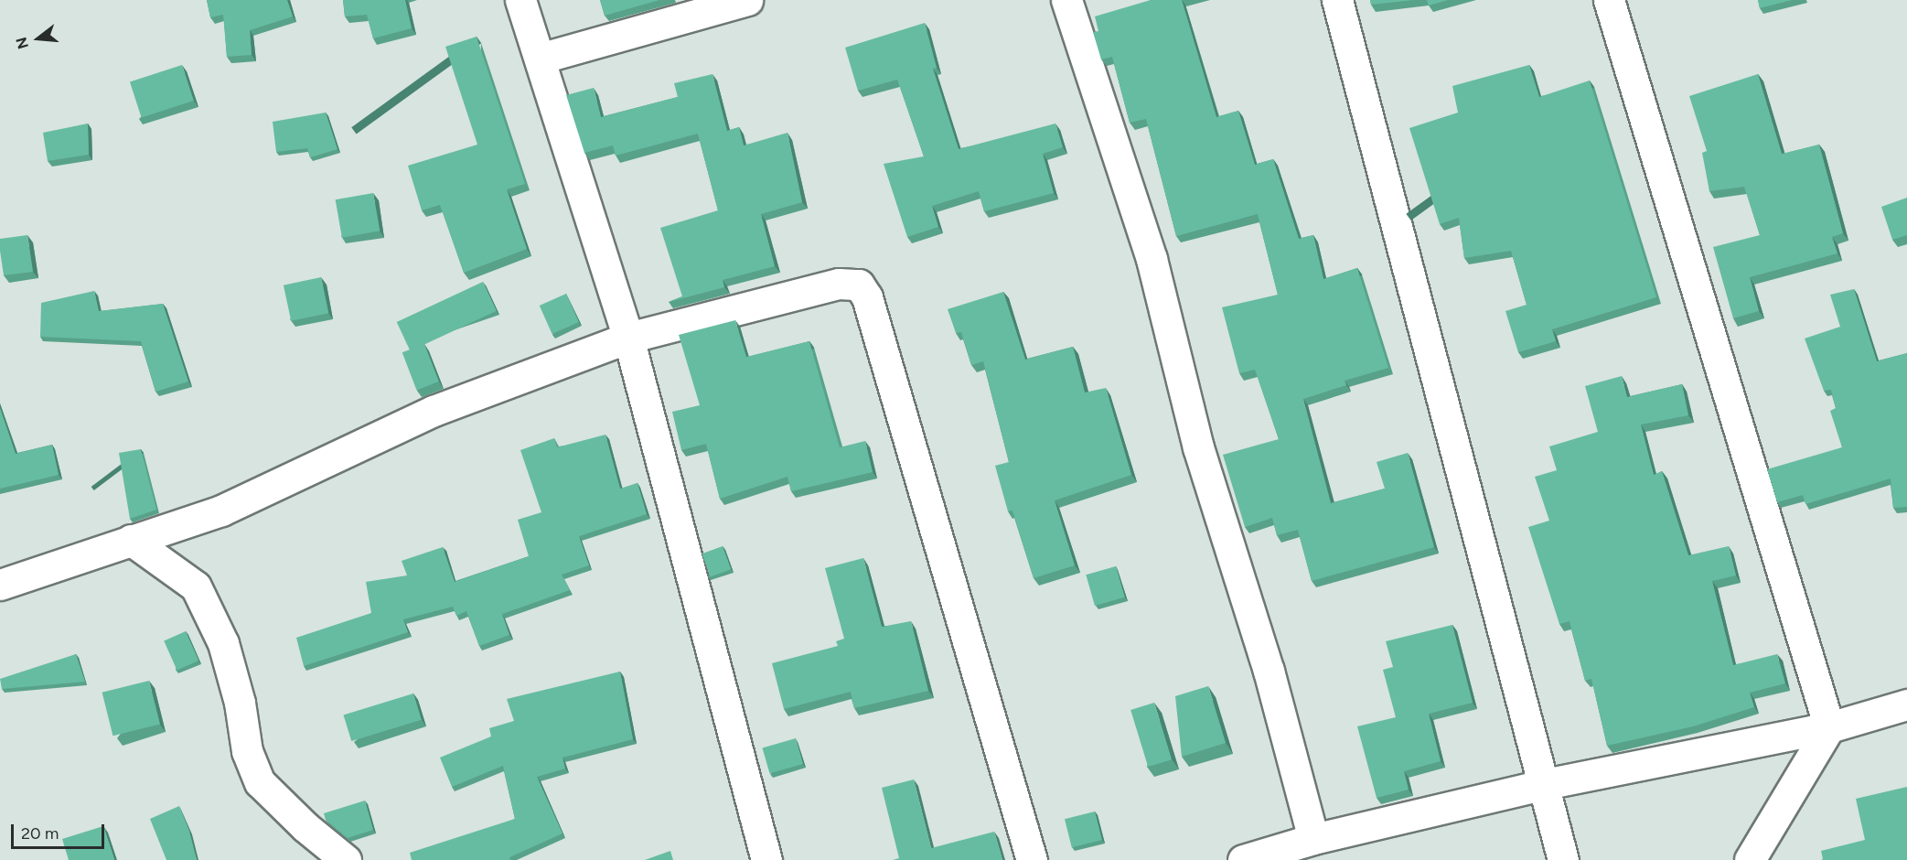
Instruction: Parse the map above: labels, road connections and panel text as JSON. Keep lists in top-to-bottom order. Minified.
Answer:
{"scale_bar":"20 m","north":"left"}
